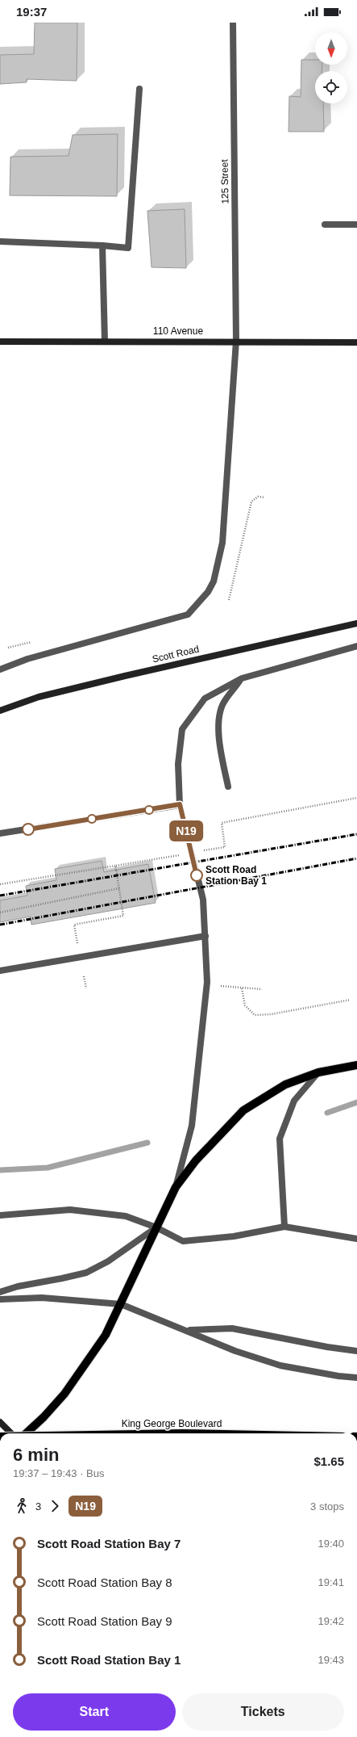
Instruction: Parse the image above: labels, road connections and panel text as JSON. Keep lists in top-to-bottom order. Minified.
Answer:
{"streets":{"main road":["110 Avenue","Scott Road"],"street":["125 Street"]},"crossings":[["125 Street","110 Avenue"]],"places":["Scott Road Station Bay 1"],"lines":["bus line N19"],"north":"bottom","page":{"status":"19:37","on_map":"N19","heading":["6 min","19:37 – 19:43 · Bus","$1.65"],"legs":["3","N19","3 stops"],"list":[{"name":"Scott Road Station Bay 7","value":"19:40"},{"name":"Scott Road Station Bay 8","value":"19:41"},{"name":"Scott Road Station Bay 9","value":"19:42"},{"name":"Scott Road Station Bay 1","value":"19:43"}],"buttons":["Start","Tickets"]}}
